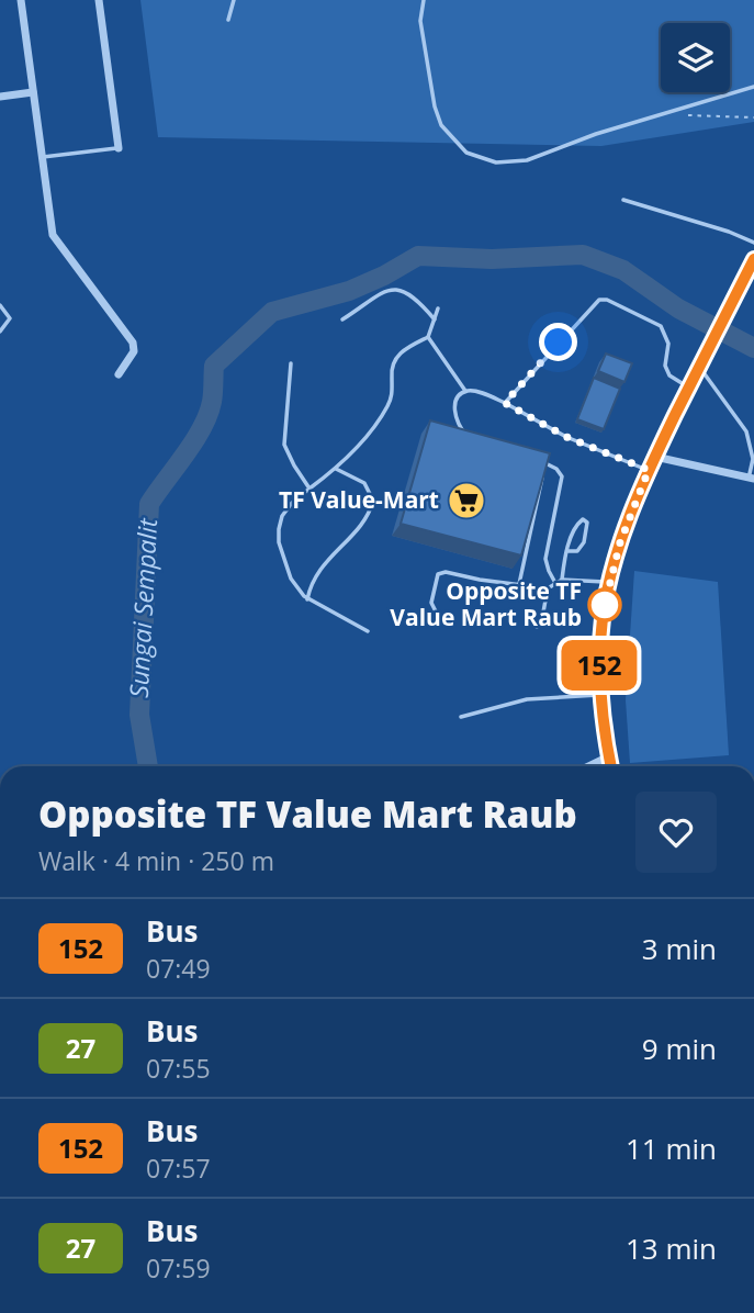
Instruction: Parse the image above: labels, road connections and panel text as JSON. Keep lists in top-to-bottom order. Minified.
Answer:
{"water":["Sungai Sempalit"],"places":{"supermarket":["TF Value-Mart"],"other":["Opposite TF Value Mart Raub"]},"lines":["bus line 152"],"page":{"on_map":"152","heading":["Opposite TF Value Mart Raub","Walk · 4 min · 250 m"],"list":[{"mark":"152","name":"Bus","note":"07:49","value":"3 min"},{"mark":"27","name":"Bus","note":"07:55","value":"9 min"},{"mark":"152","name":"Bus","note":"07:57","value":"11 min"},{"mark":"27","name":"Bus","note":"07:59","value":"13 min"}]}}
